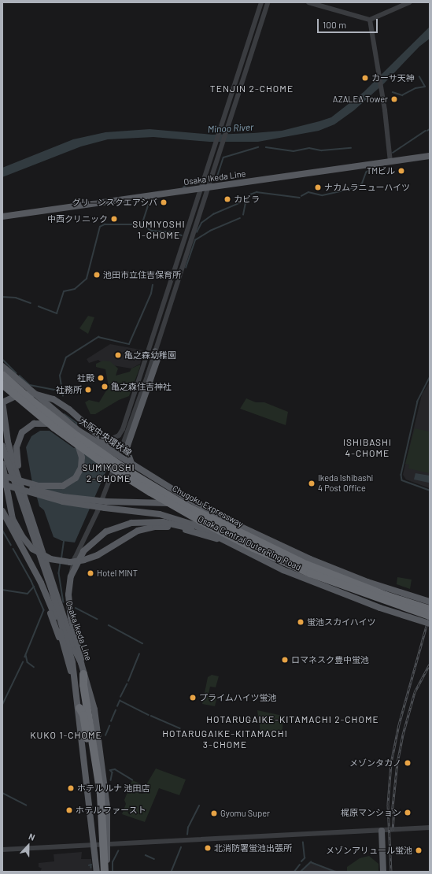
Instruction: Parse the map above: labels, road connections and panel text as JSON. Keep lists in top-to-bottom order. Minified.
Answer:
{"streets":{"highway":["Chugoku Expressway"],"main road":["Osaka Ikeda Line","大阪中央環状線","Osaka Central Outer Ring Road"]},"crossings":[["大阪中央環状線","Osaka Central Outer Ring Road"]],"districts":["TENJIN 2-CHOME","SUMIYOSHI 1-CHOME","ISHIBASHI 4-CHOME","SUMIYOSHI 2-CHOME","HOTARUGAIKE-KITAMACHI 2-CHOME","HOTARUGAIKE-KITAMACHI 3-CHOME","KUKO 1-CHOME"],"water":["Minoo River"],"places":["カーサ天神","AZALEA Tower","TMビル","ナカムラニューハイツ","カビラ","グリーンスクエアシバ","中西クリニック","池田市立住吉保育所","亀之森幼稚園","社殿","亀之森住吉神社","社務所","Ikeda Ishibashi 4 Post Office","Hotel MINT","蛍池スカイハイツ","ロマネスク豊中蛍池","プライムハイツ蛍池","メゾンタカノ","ホテル ルナ 池田店","ホテル ファースト","梶原マンション","Gyomu Super","北消防署蛍池出張所","メゾンアリュール蛍池"],"scale_bar":"100 m","north":"top"}
